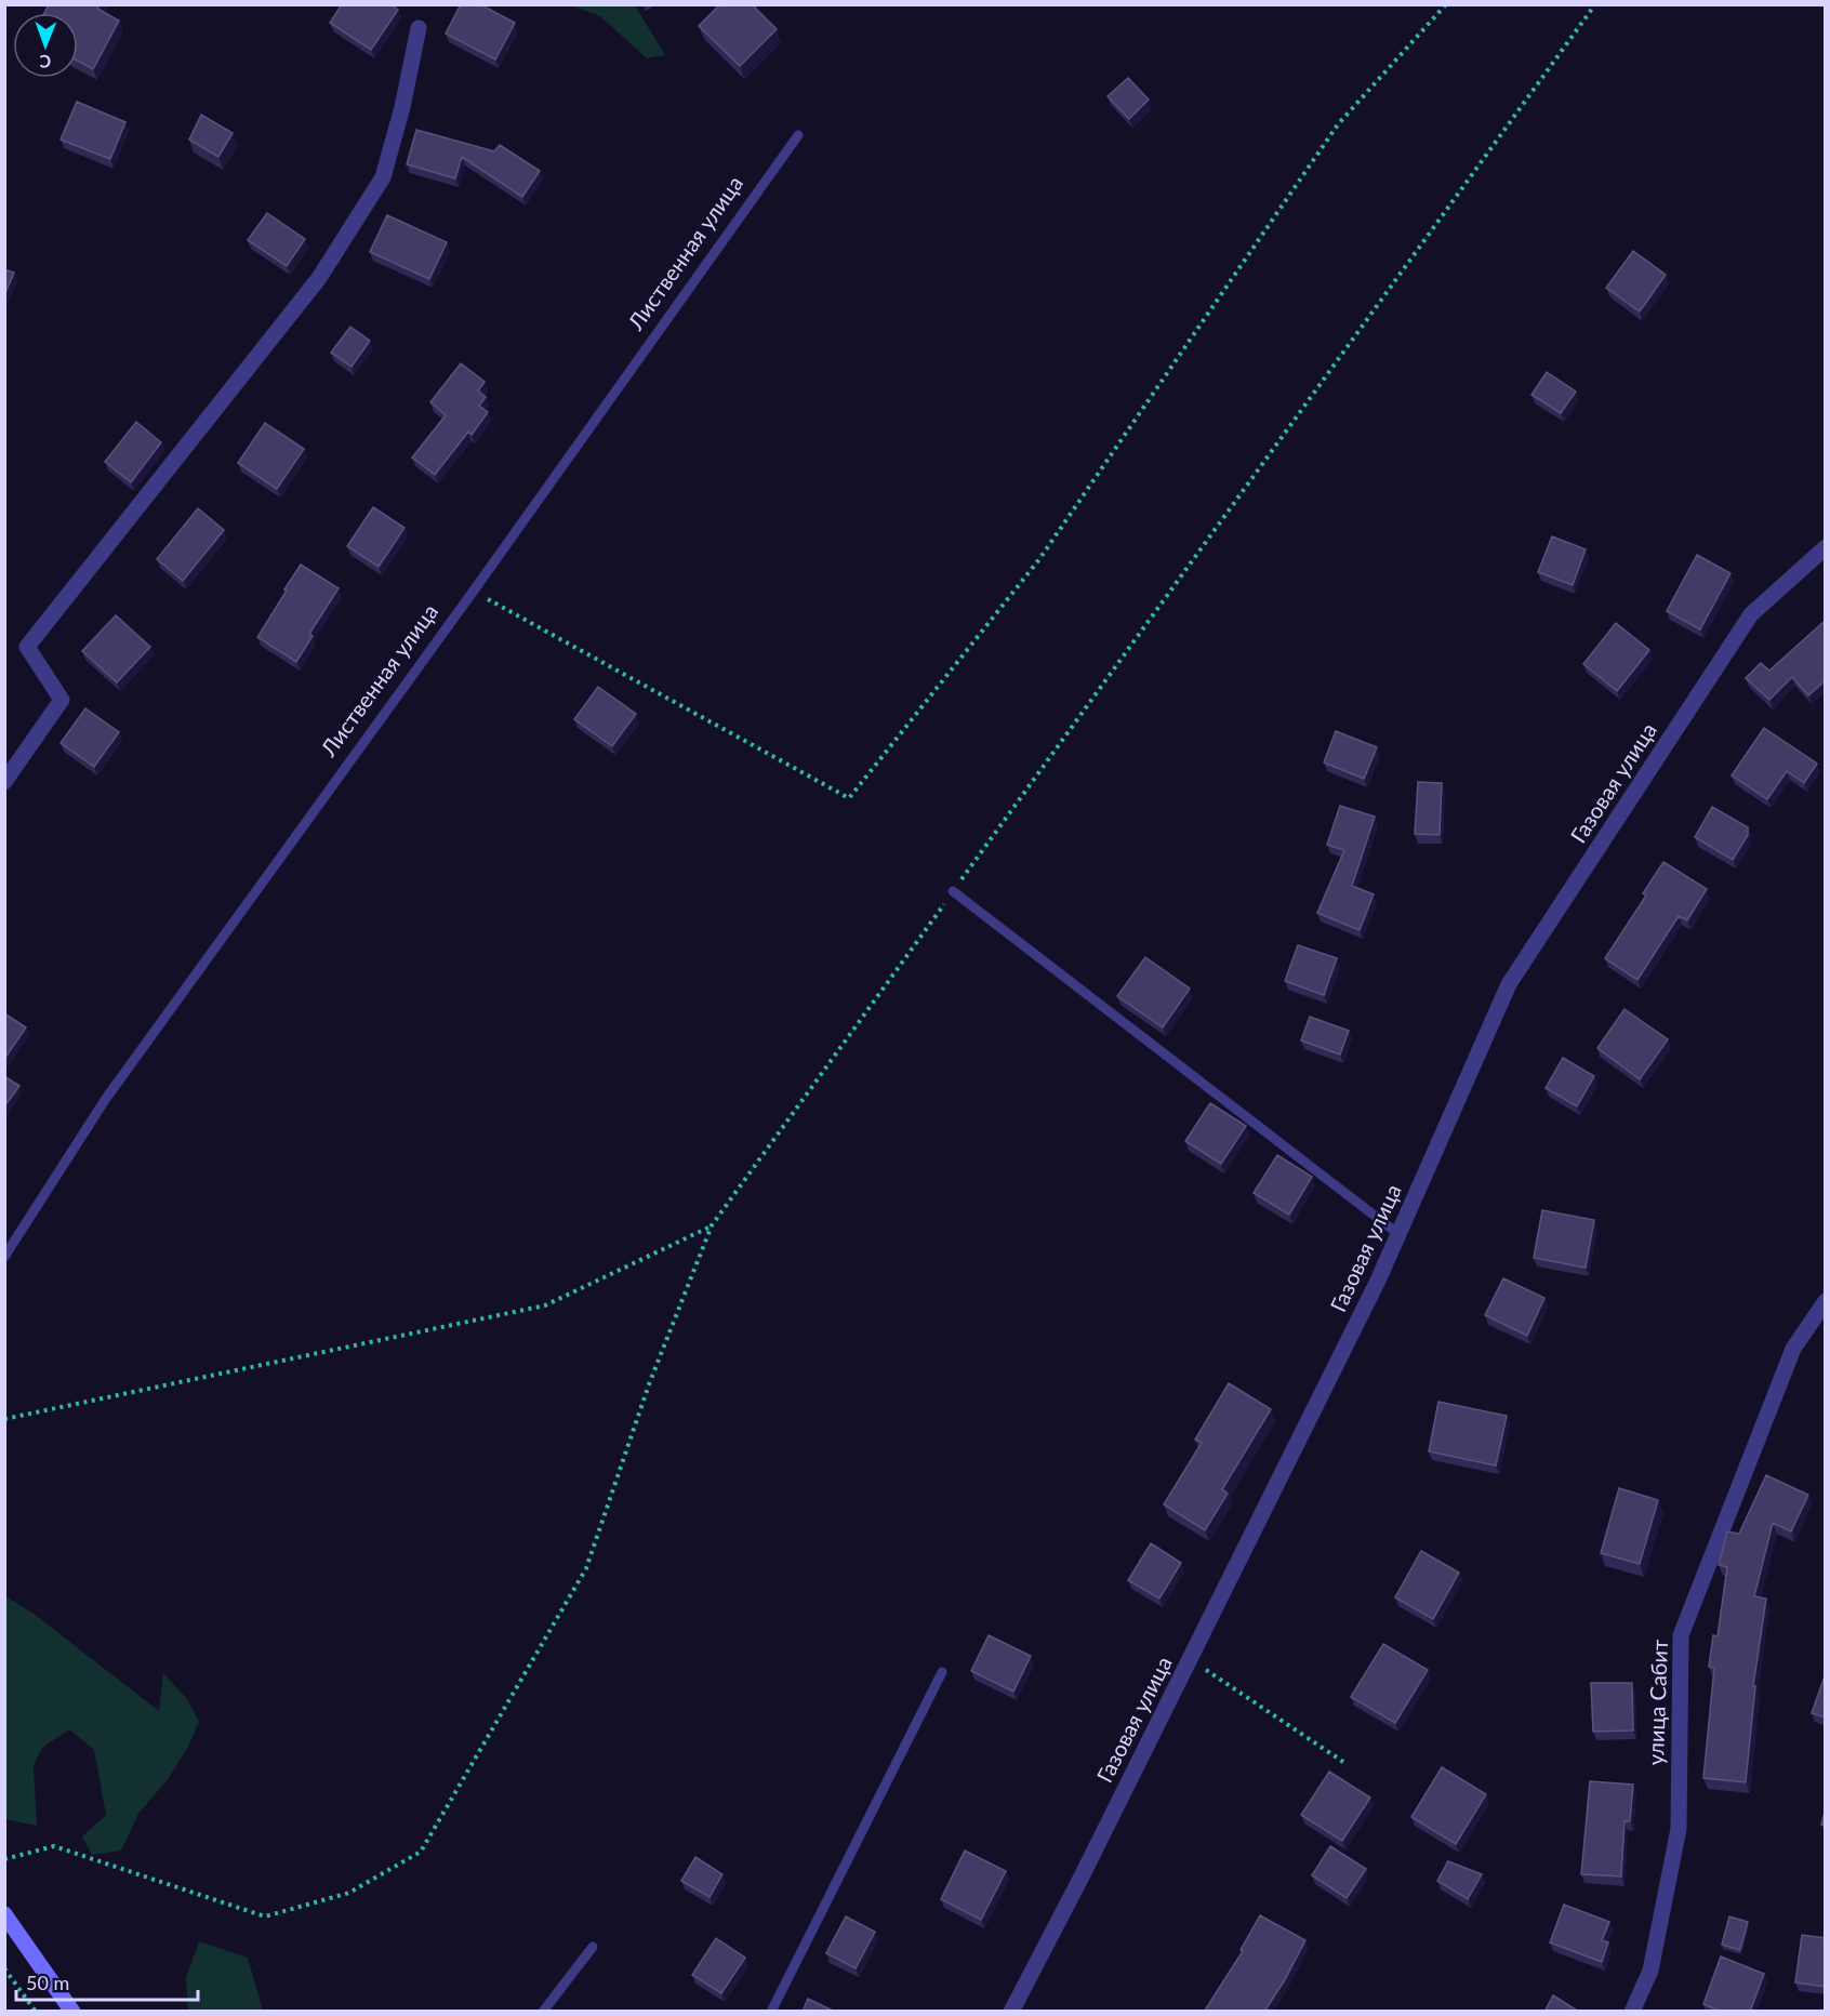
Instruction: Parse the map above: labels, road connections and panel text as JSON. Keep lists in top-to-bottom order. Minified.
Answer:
{"streets":{"street":["Газовая улица","улица Сабит"],"lane":["Лиственная улица"]},"scale_bar":"50 m","north":"bottom"}
